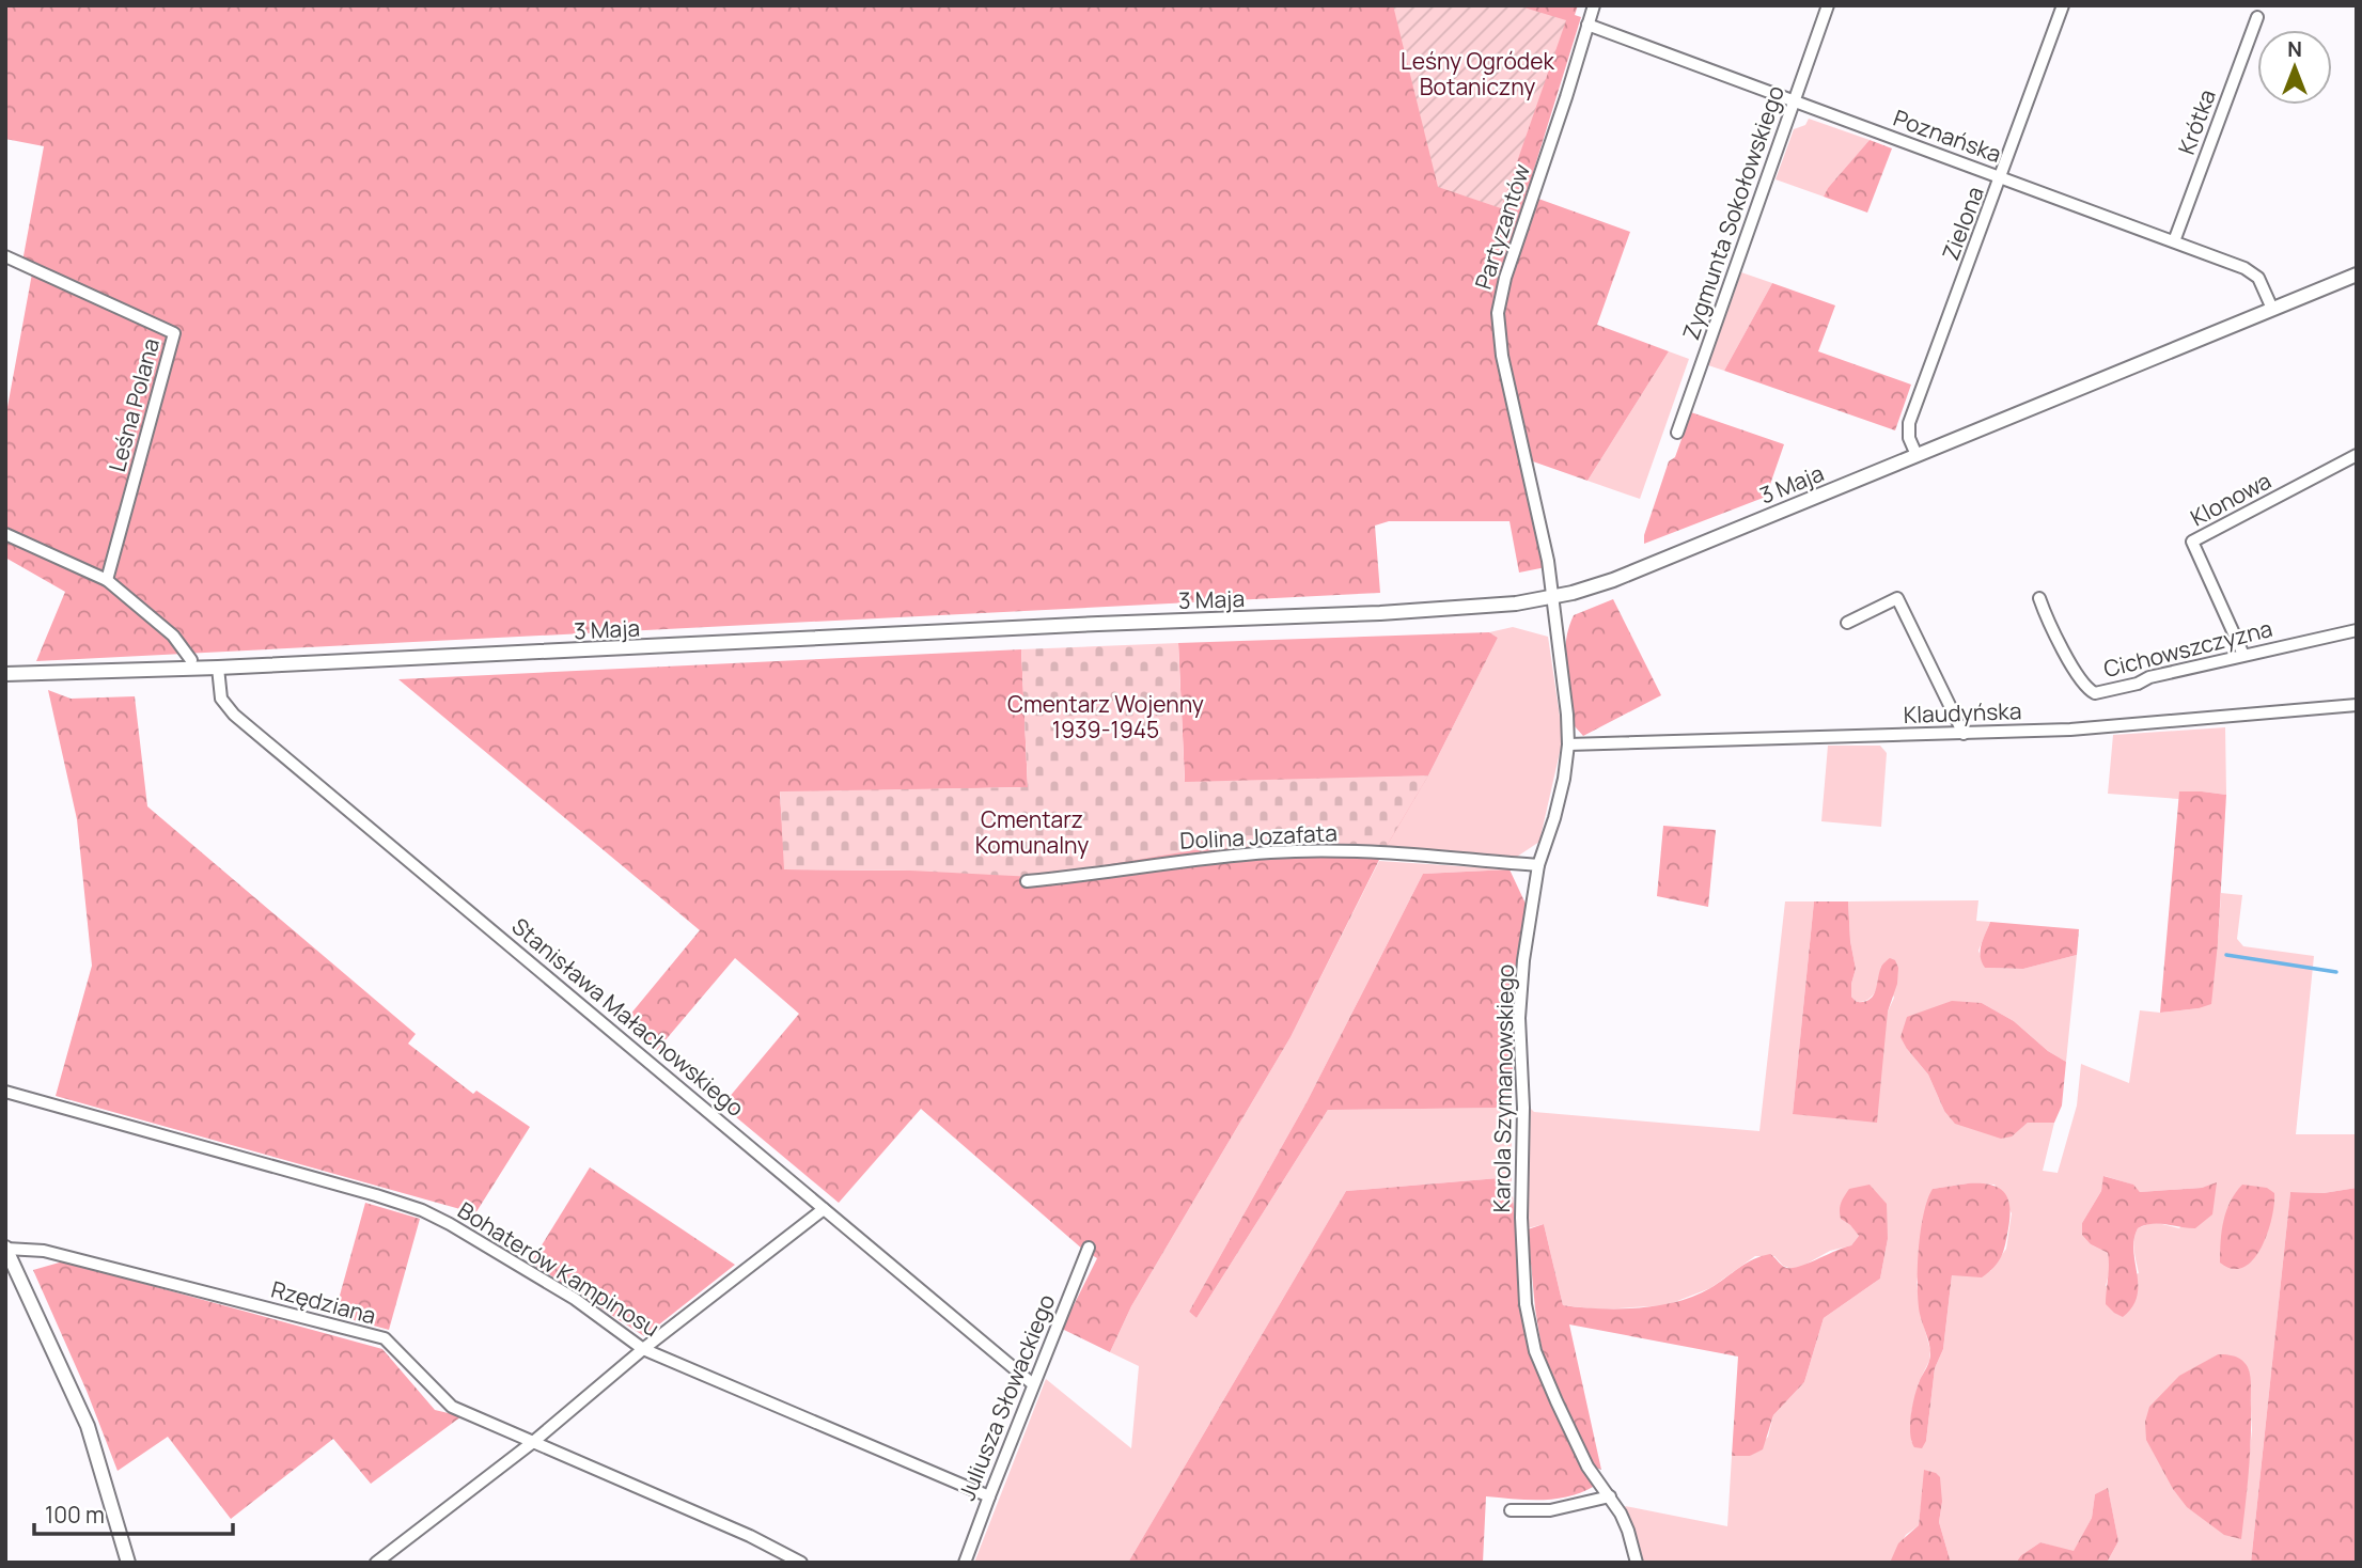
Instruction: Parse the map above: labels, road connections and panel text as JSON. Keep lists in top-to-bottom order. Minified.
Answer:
{"streets":{"street":["Krótka","Poznańska","Zygmunta Sokołowskiego","Zielona","Partyzantów","Leśna Polana","3 Maja","Klonowa","Cichowszczyzna","Klaudyńska","Dolina Jozafata","Stanisława Małachowskiego","Karola Szymanowskiego","Bohaterów Kampinosu","Rzędziana","Juliusza Słowackiego"]},"crossings":[["Krótka","Poznańska"],["Poznańska","Zygmunta Sokołowskiego"],["Poznańska","Zielona"],["Poznańska","Partyzantów"],["Poznańska","3 Maja"],["Zielona","3 Maja"],["Partyzantów","3 Maja"],["Partyzantów","Karola Szymanowskiego"],["3 Maja","Stanisława Małachowskiego"],["3 Maja","Karola Szymanowskiego"],["Klonowa","Cichowszczyzna"],["Klaudyńska","Karola Szymanowskiego"],["Dolina Jozafata","Karola Szymanowskiego"],["Stanisława Małachowskiego","Juliusza Słowackiego"],["Bohaterów Kampinosu","Juliusza Słowackiego"]],"parks":["Leśny Ogródek Botaniczny","Cmentarz Wojenny 1939-1945","Cmentarz Komunalny"],"scale_bar":"100 m","north":"top"}
